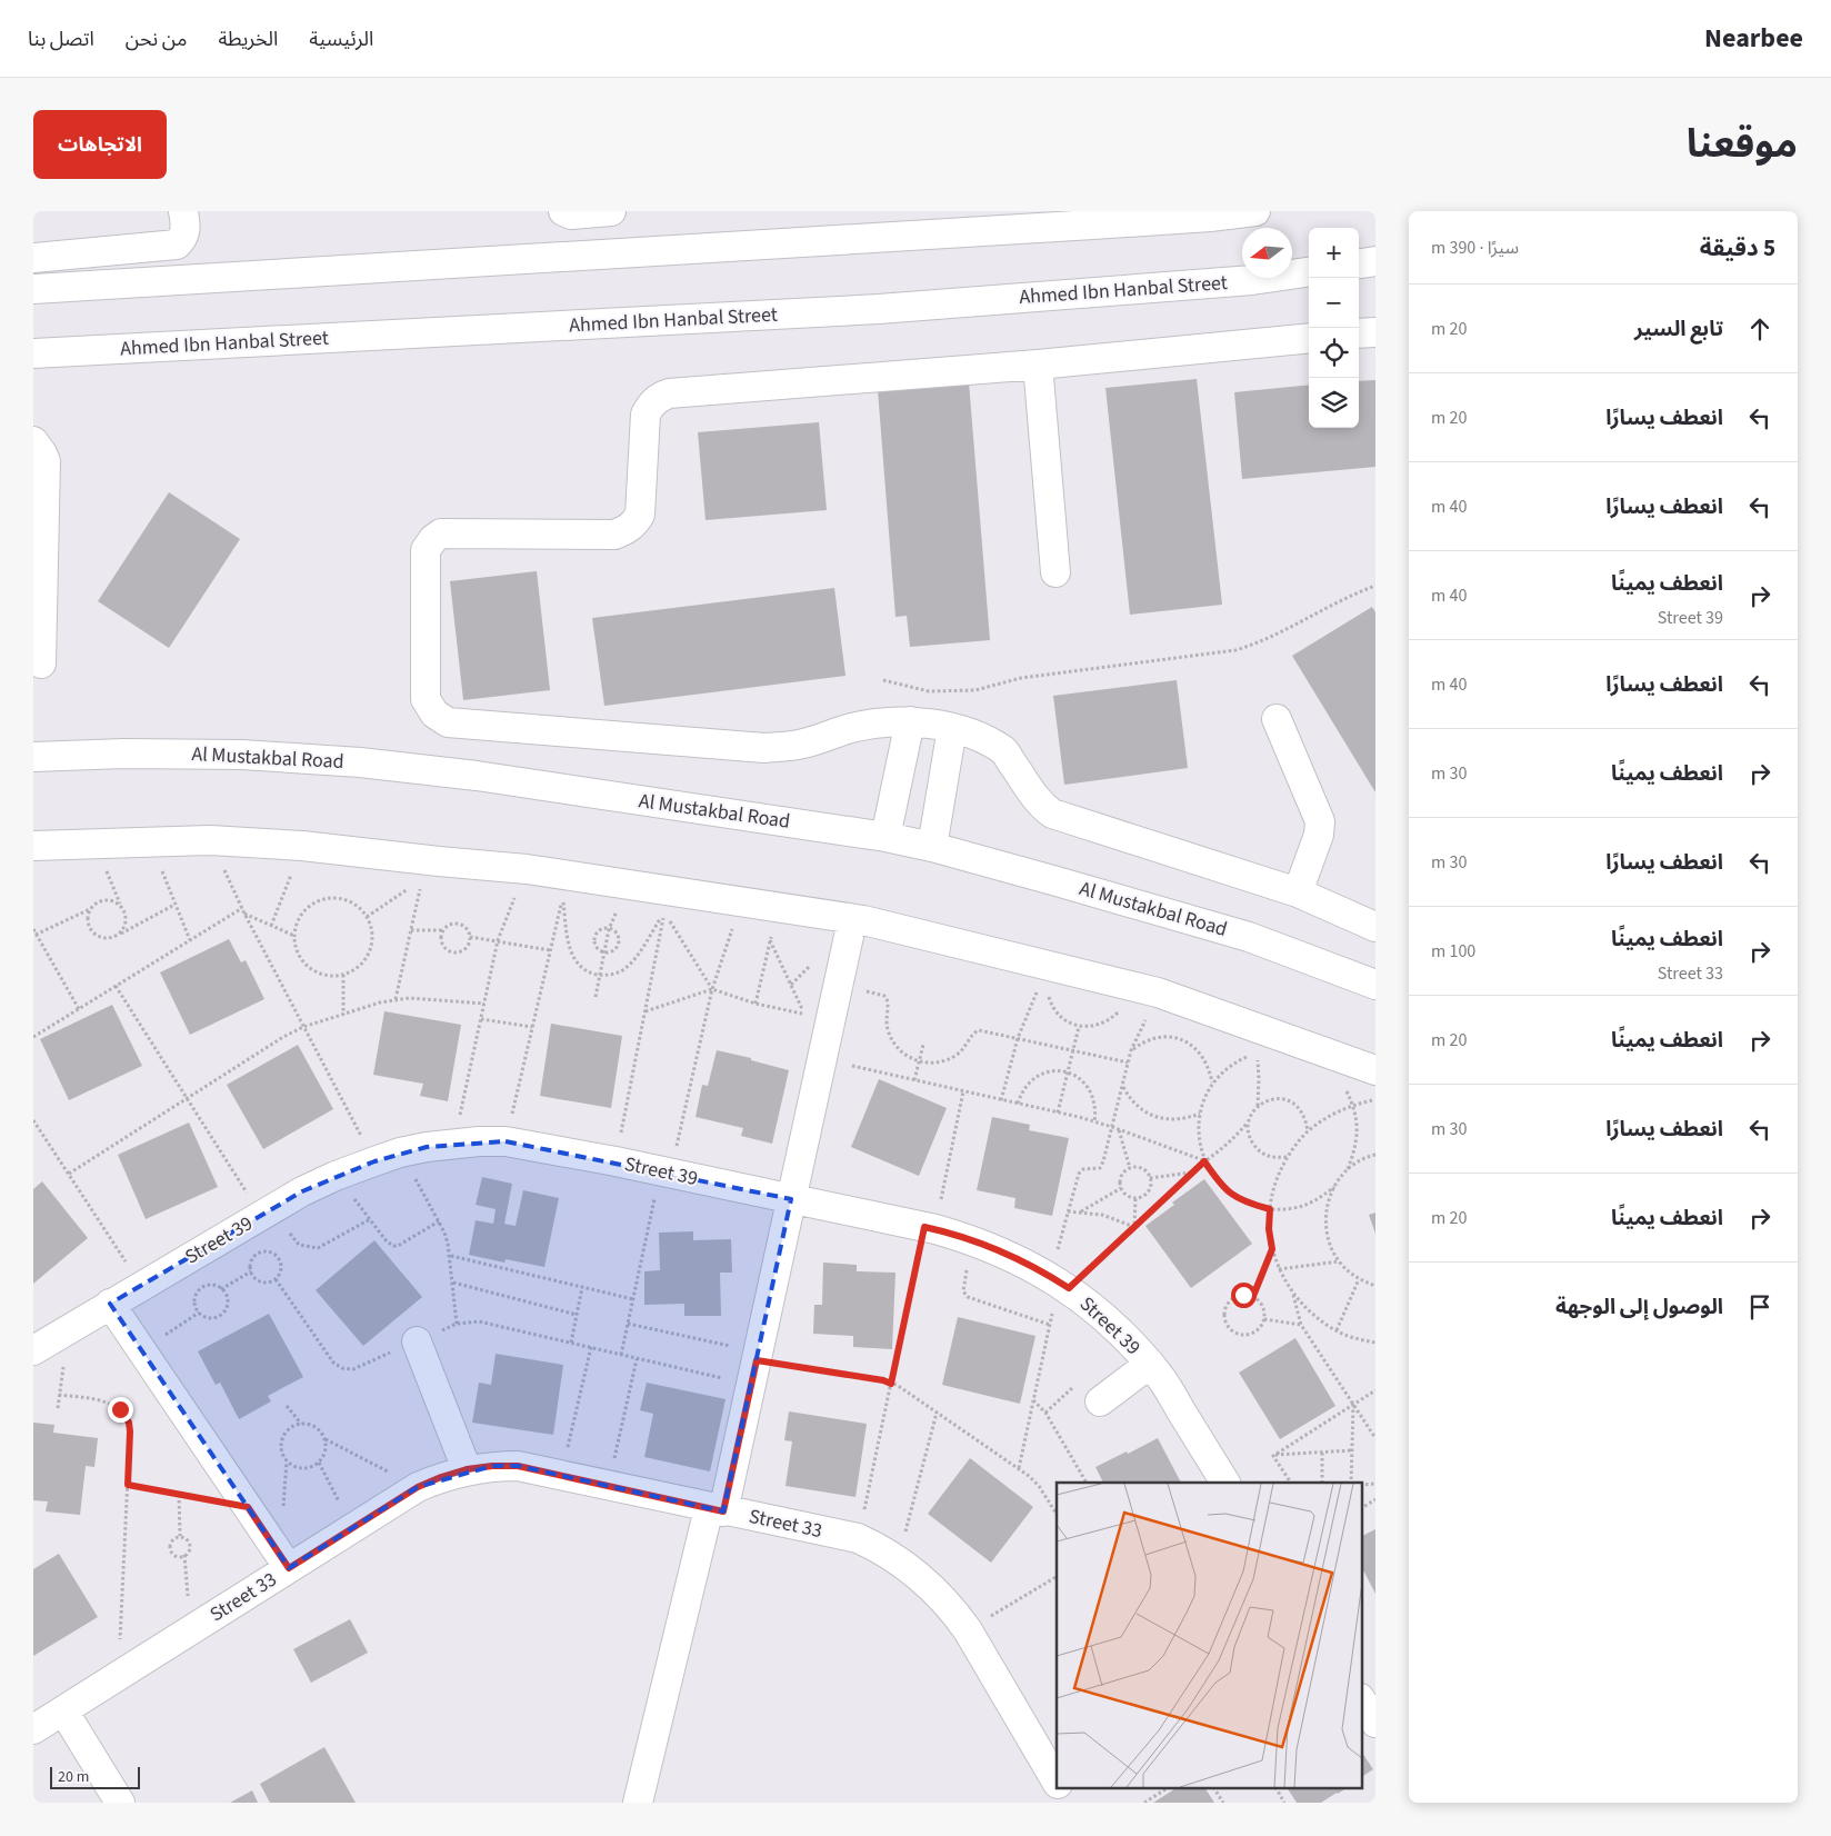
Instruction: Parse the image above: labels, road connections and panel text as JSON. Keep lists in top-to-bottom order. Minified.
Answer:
{"streets":{"street":["Ahmed Ibn Hanbal Street","Al Mustakbal Road","Street 39","Street 33"]},"scale_bar":"20 m","north":"left","page":{"header":"Nearbee","nav":["الرئيسية","الخريطة","من نحن","اتصل بنا"],"title":"موقعنا","buttons":"الاتجاهات","heading":["5 دقيقة","سيرًا · 390 m"],"map_buttons":["+","−"],"list":[["تابع السير","20 m"],["انعطف يسارًا","20 m"],["انعطف يسارًا","40 m"],["انعطف يمينًا","Street 39","40 m"],["انعطف يسارًا","40 m"],["انعطف يمينًا","30 m"],["انعطف يسارًا","30 m"],["انعطف يمينًا","Street 33","100 m"],["انعطف يمينًا","20 m"],["انعطف يسارًا","30 m"],["انعطف يمينًا","20 m"],"الوصول إلى الوجهة"],"scale":"20 m"}}
